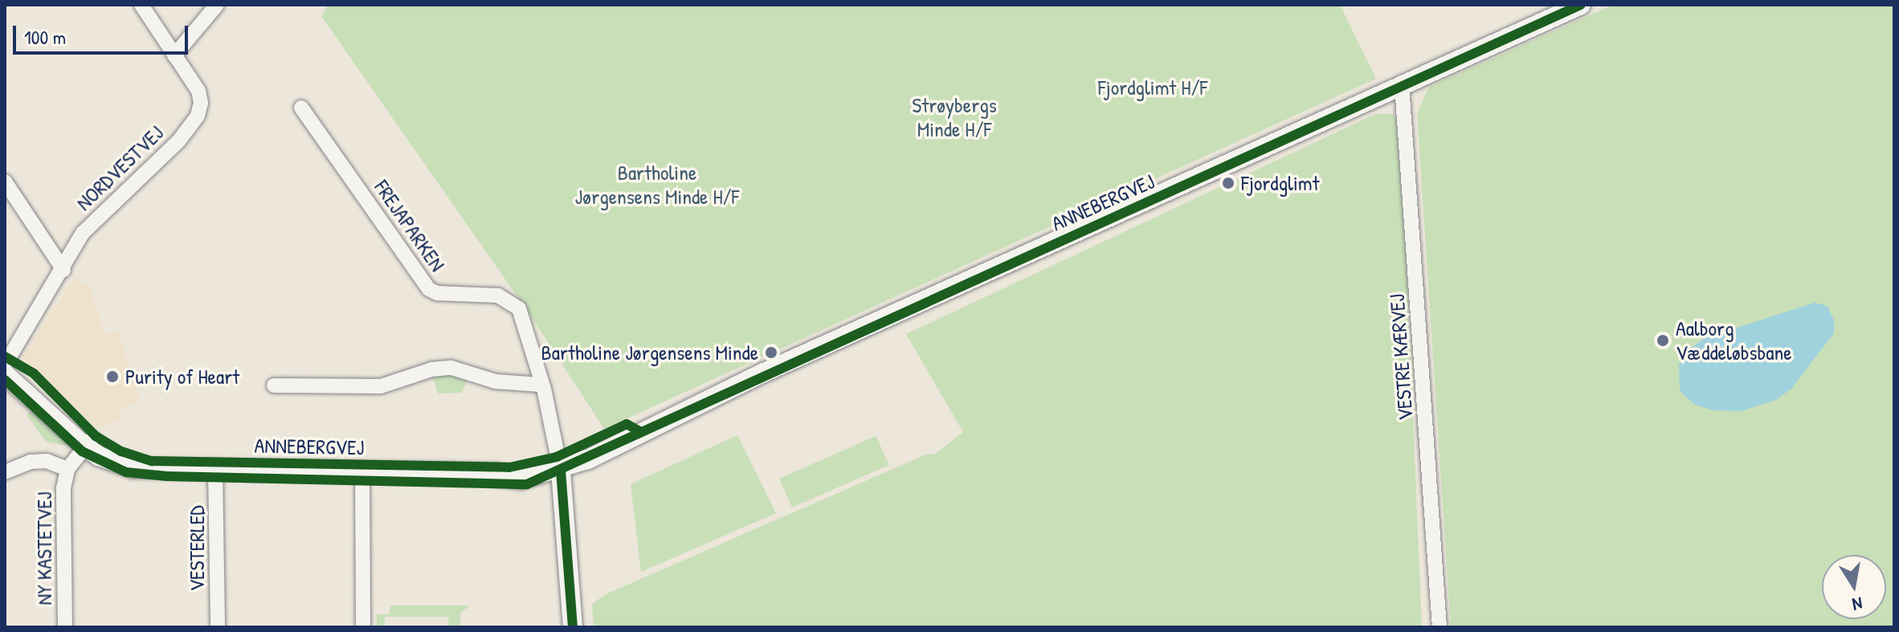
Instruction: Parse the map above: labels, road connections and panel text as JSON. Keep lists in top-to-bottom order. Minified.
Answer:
{"streets":{"street":["NORDVESTVEJ","ANNEBERGVEJ","FREJAPARKEN","VESTRE KÆRVEJ","NY KASTETVEJ","VESTERLED"]},"crossings":[["NORDVESTVEJ","ANNEBERGVEJ"],["ANNEBERGVEJ","FREJAPARKEN"],["ANNEBERGVEJ","VESTRE KÆRVEJ"],["ANNEBERGVEJ","NY KASTETVEJ"],["ANNEBERGVEJ","VESTERLED"]],"parks":["Fjordglimt H/F","Strøybergs Minde H/F","Bartholine Jørgensens Minde H/F"],"places":["Fjordglimt","Aalborg Væddeløbsbane","Bartholine Jørgensens Minde","Purity of Heart"],"scale_bar":"100 m","north":"bottom"}
